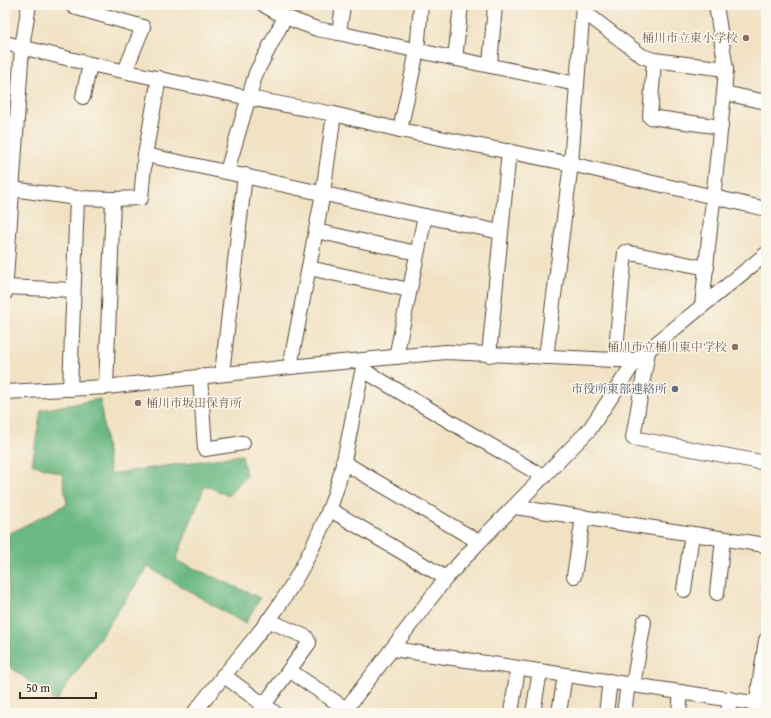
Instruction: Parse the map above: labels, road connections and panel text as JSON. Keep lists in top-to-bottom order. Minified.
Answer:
{"places":["桶川市立東小学校","桶川市立桶川東中学校","市役所東部連絡所","桶川市坂田保育所"],"scale_bar":"50 m"}
